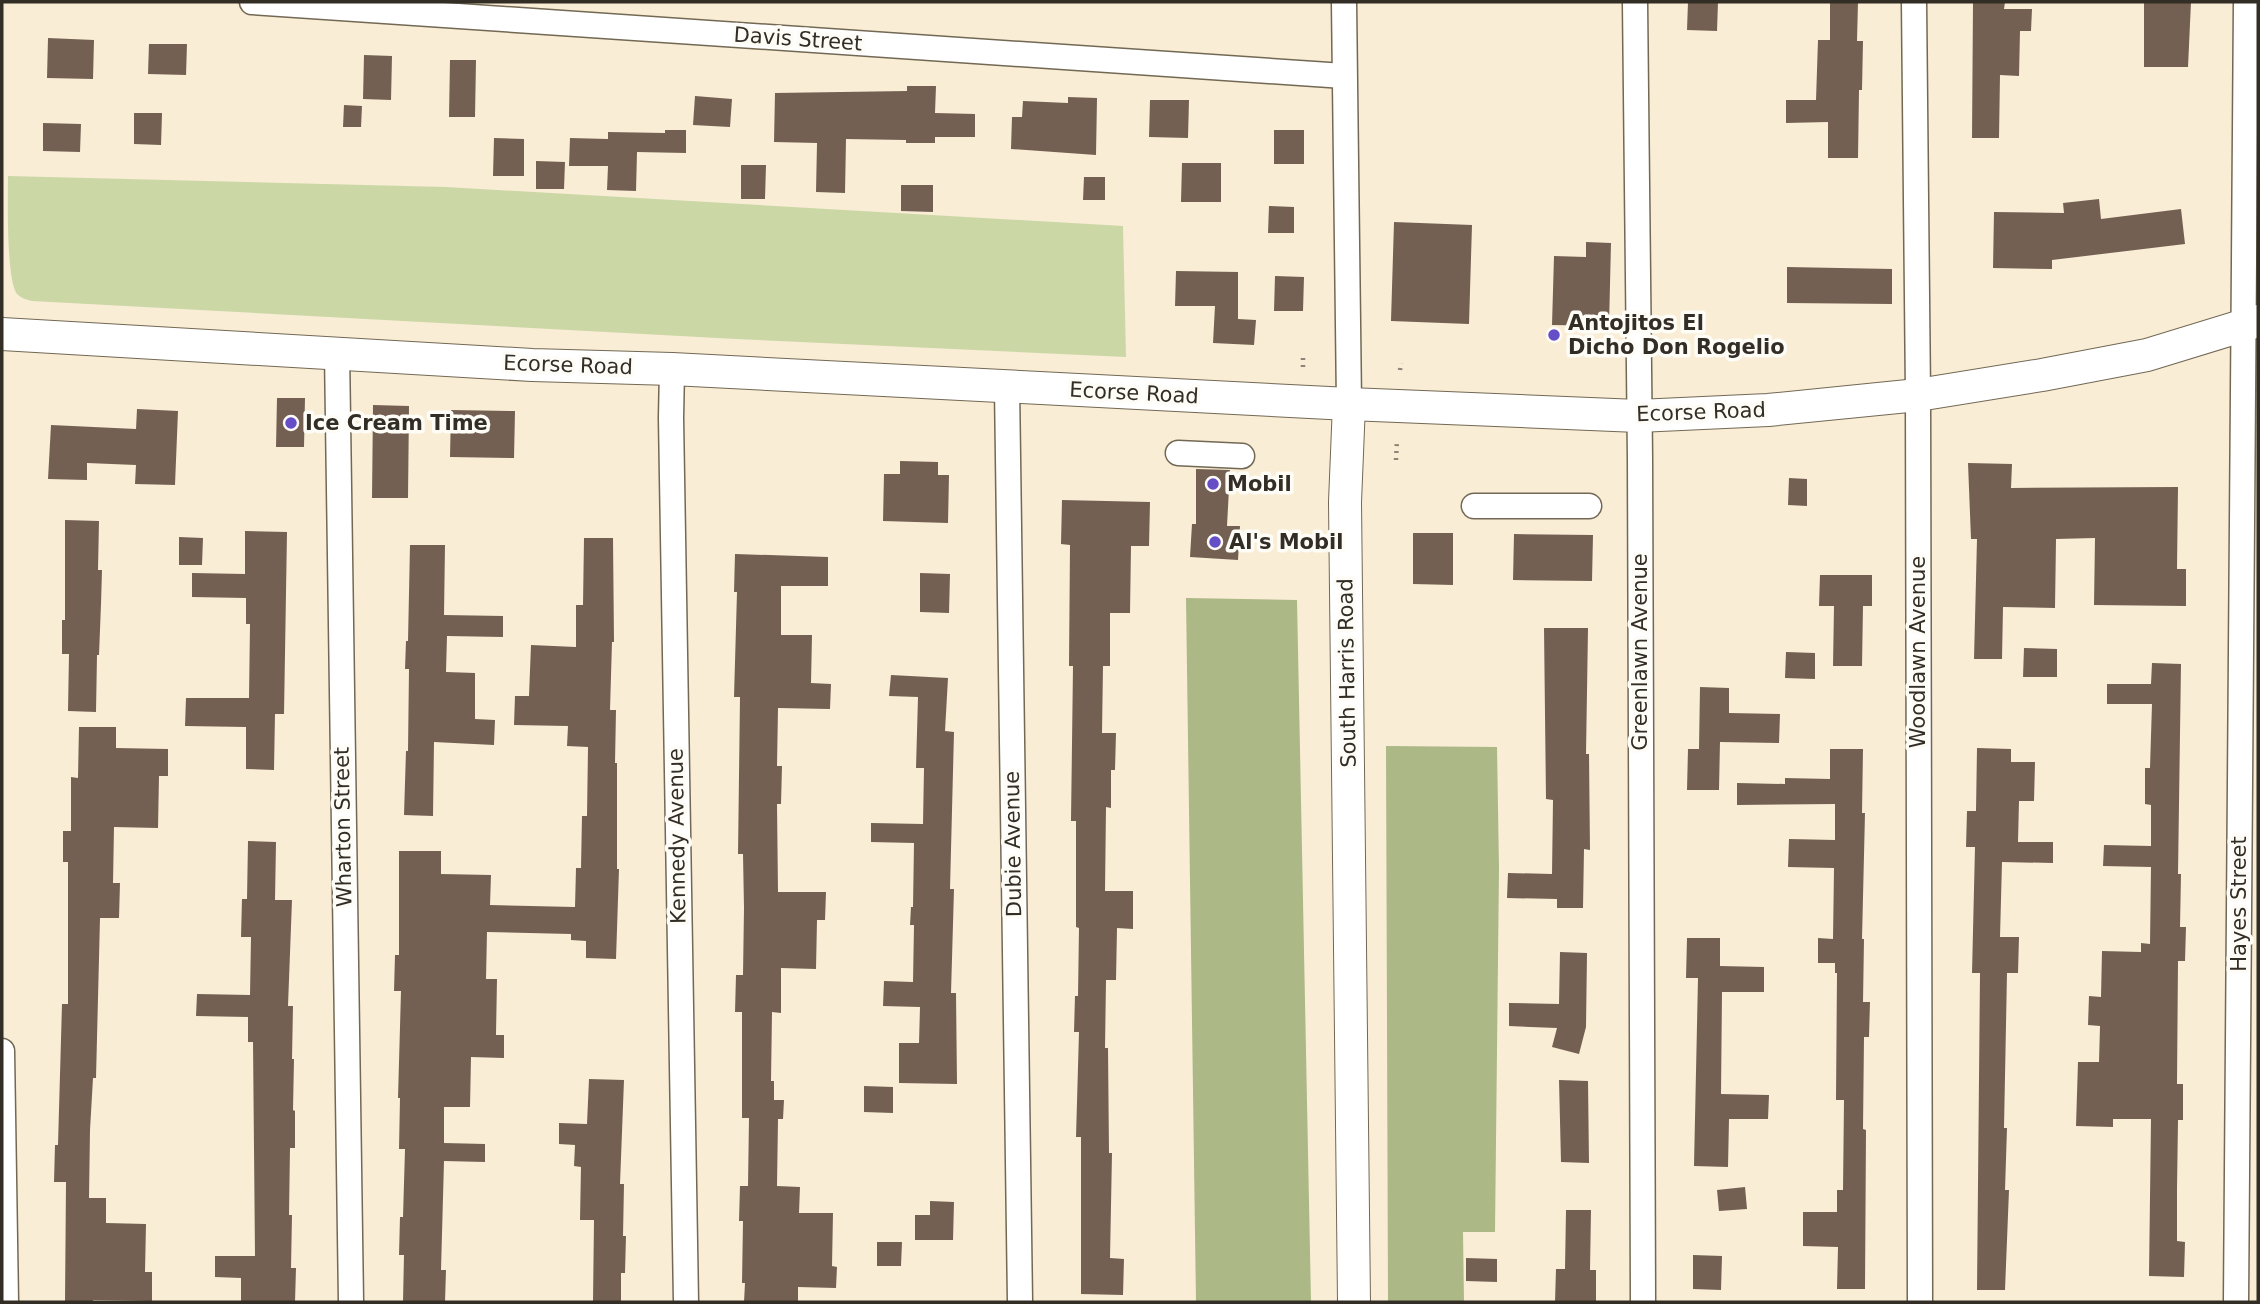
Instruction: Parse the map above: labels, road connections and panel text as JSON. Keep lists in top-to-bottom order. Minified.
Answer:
{"streets":{"main road":["Ecorse Road","South Harris Road"],"street":["Davis Street","Greenlawn Avenue","Woodlawn Avenue","Wharton Street","Kennedy Avenue","Dubie Avenue","Hayes Street"]},"crossings":[["Davis Street","South Harris Road"],["Ecorse Road","Greenlawn Avenue"],["Ecorse Road","Woodlawn Avenue"],["Ecorse Road","South Harris Road"],["Ecorse Road","Wharton Street"],["Ecorse Road","Kennedy Avenue"],["Ecorse Road","Dubie Avenue"],["Ecorse Road","Hayes Street"]],"places":["Antojitos El Dicho Don Rogelio","Ice Cream Time","Mobil","Al's Mobil"]}
